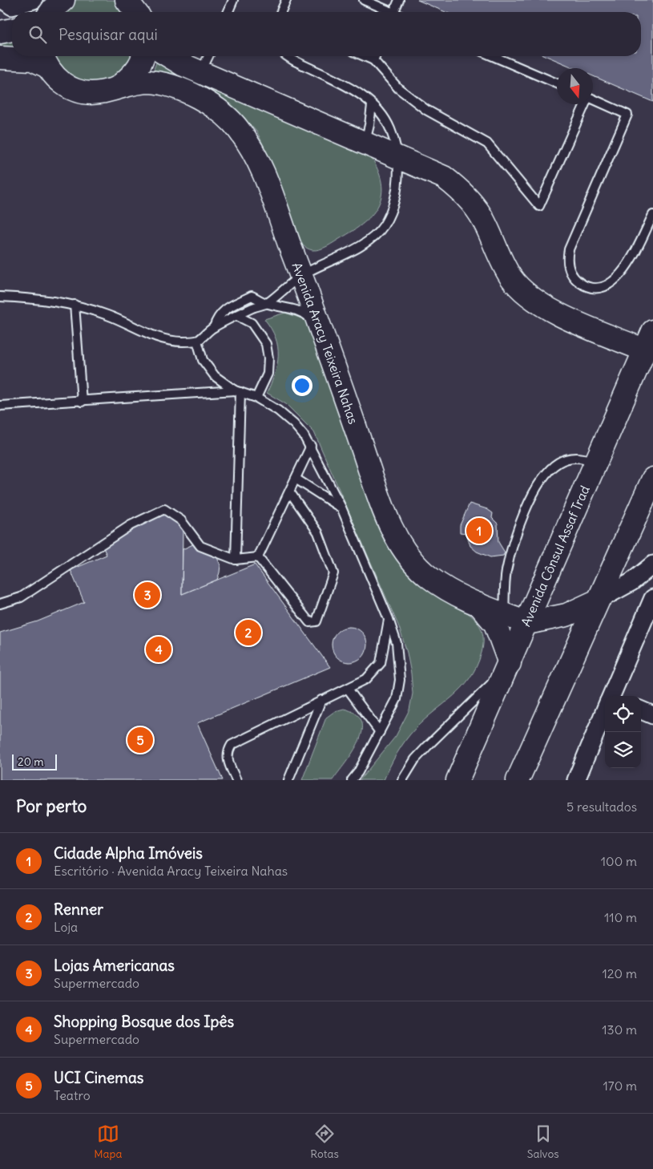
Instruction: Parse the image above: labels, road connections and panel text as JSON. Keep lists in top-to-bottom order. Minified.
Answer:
{"streets":{"street":["Avenida Aracy Teixeira Nahas","Avenida Cônsul Assaf Trad"]},"crossings":[["Avenida Aracy Teixeira Nahas","Avenida Cônsul Assaf Trad"]],"scale_bar":"20 m","north":"bottom","page":{"search":"Pesquisar aqui","pins":["1","3","2","4","5"],"scale":"20 m","heading":["Por perto","5 resultados"],"list":[{"mark":"1","name":"Cidade Alpha Imóveis","note":"Escritório · Avenida Aracy Teixeira Nahas","value":"100 m"},{"mark":"2","name":"Renner","note":"Loja","value":"110 m"},{"mark":"3","name":"Lojas Americanas","note":"Supermercado","value":"120 m"},{"mark":"4","name":"Shopping Bosque dos Ipês","note":"Supermercado","value":"130 m"},{"mark":"5","name":"UCI Cinemas","note":"Teatro","value":"170 m"}],"nav":["Mapa","Rotas","Salvos"]}}
